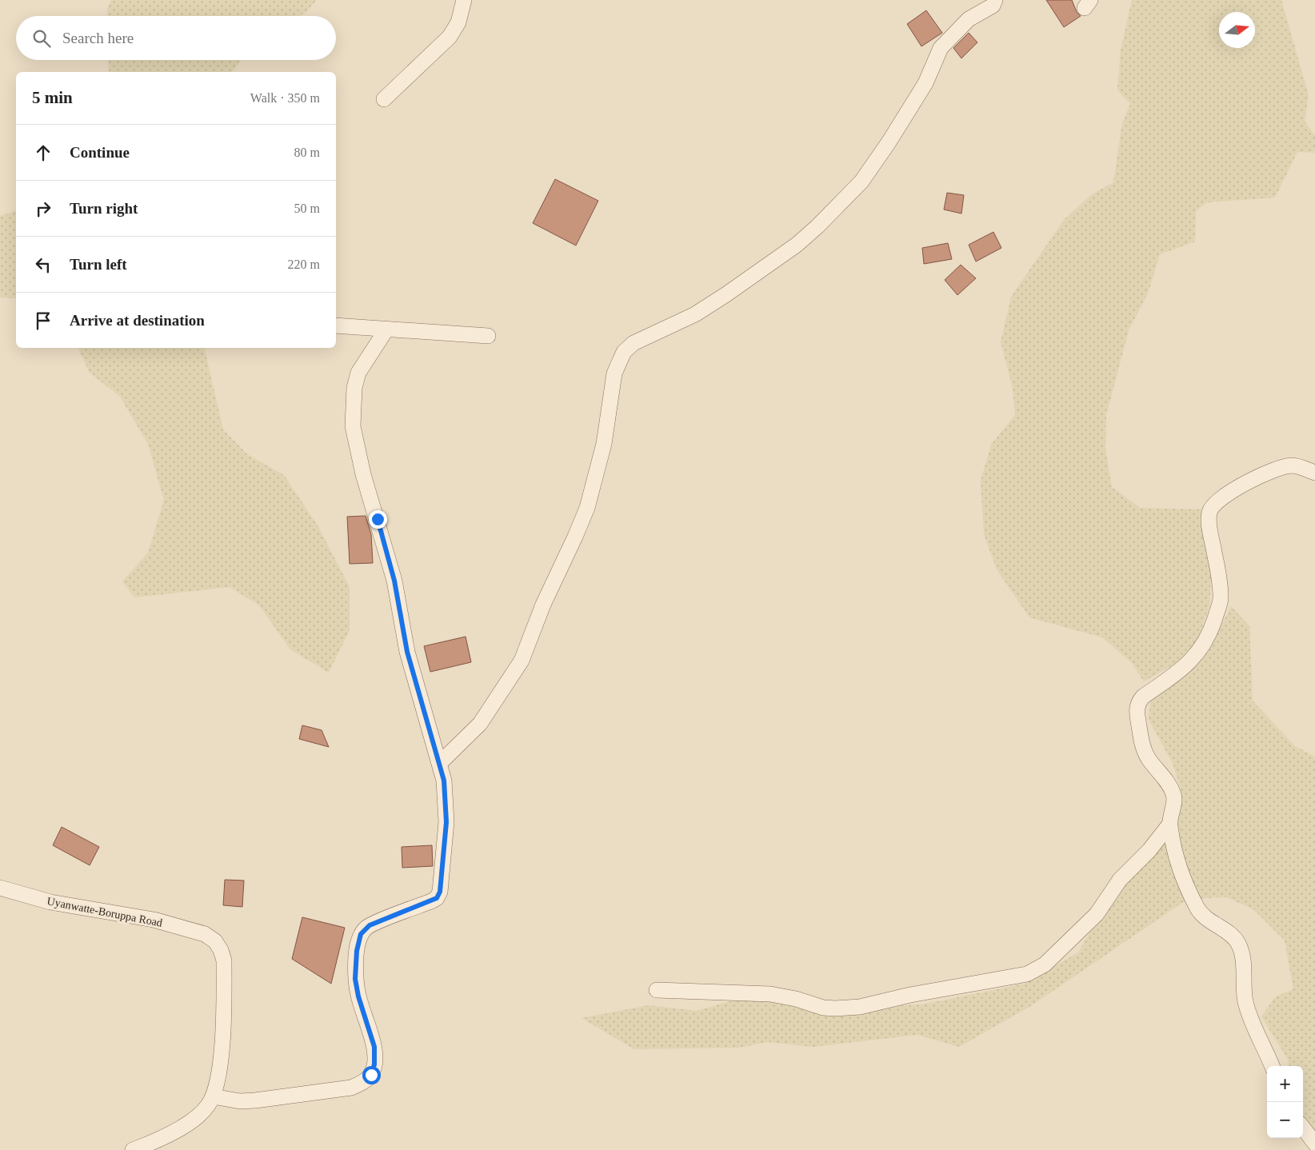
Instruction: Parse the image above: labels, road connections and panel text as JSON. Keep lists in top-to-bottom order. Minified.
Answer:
{"streets":{"street":["Uyanwatte-Boruppa Road"]},"north":"right","page":{"search":"Search here","heading":["5 min","Walk · 350 m"],"list":[["Continue","80 m"],["Turn right","50 m"],["Turn left","220 m"],"Arrive at destination"],"map_buttons":["+","−"]}}
